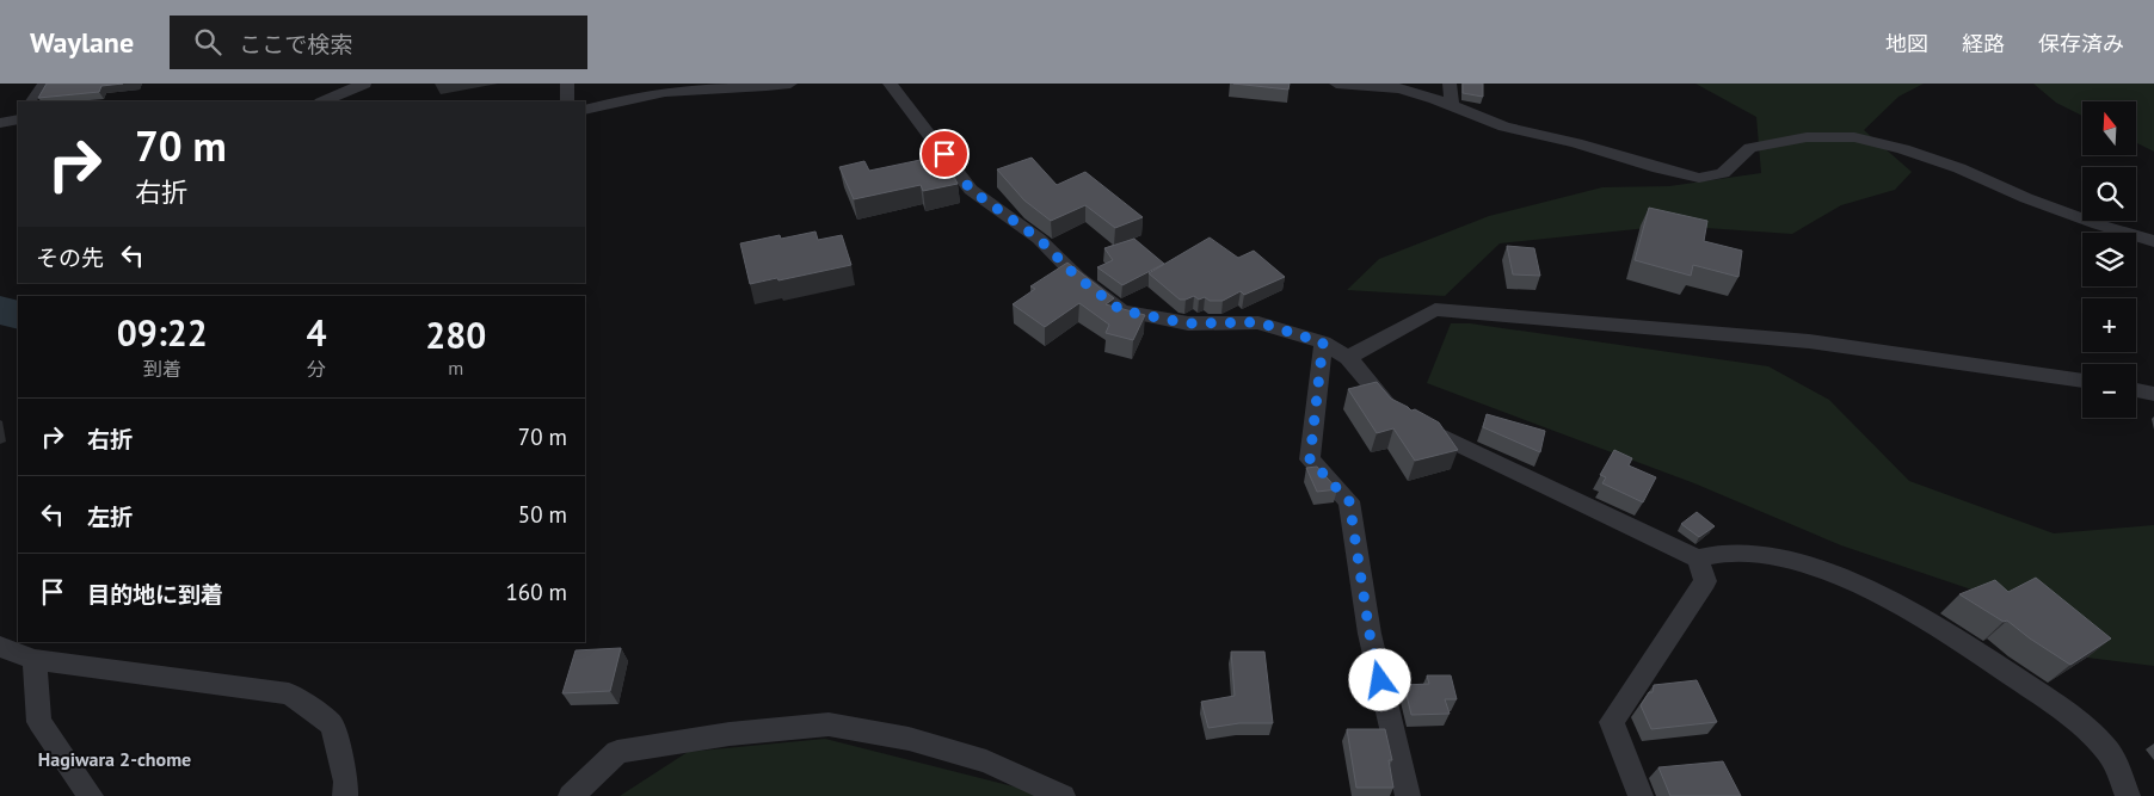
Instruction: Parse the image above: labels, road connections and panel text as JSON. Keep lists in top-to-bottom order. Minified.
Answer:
{"districts":["Hagiwara 2-chome"],"north":"top","page":{"header":"Waylane","search":"ここで検索","nav":["地図","経路","保存済み"],"map_buttons":["+","−"],"turn":["70 m","右折"],"then":"その先","eta":["09:22","到着","4","分","280","m"],"list":[{"name":"右折","value":"70 m"},{"name":"左折","value":"50 m"},{"name":"目的地に到着","value":"160 m"}]}}
